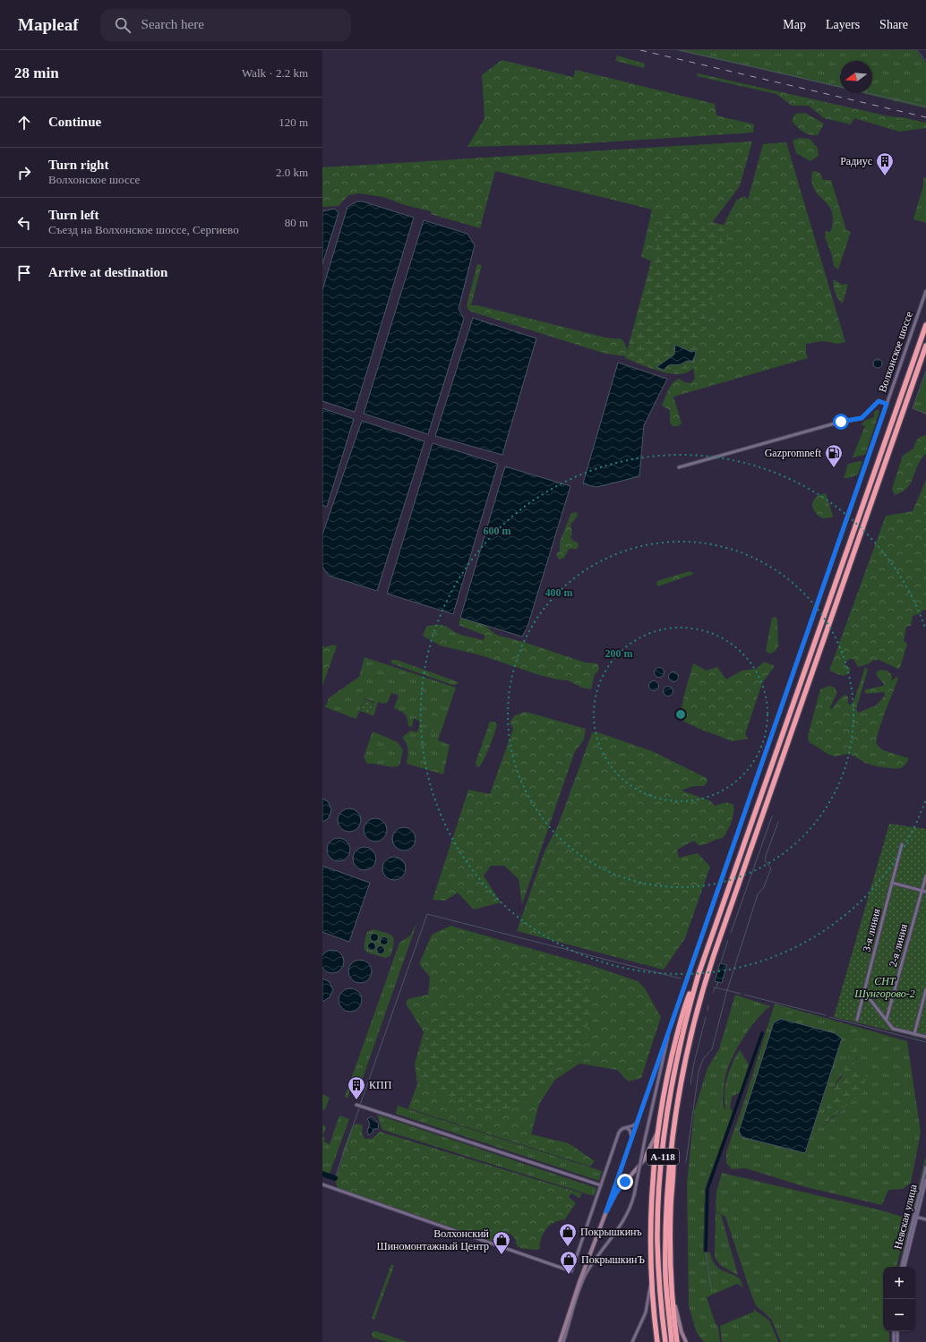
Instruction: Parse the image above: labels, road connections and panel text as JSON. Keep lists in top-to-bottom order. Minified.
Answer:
{"streets":{"highway":["А-118"],"main road":["Волхонское шоссе"],"street":["3-я линия","2-я линия","Невская улица"]},"parks":["СНТ Шунгорово-2"],"places":{"building":["Радиус","КПП"],"fuel station":["Gazpromneft"],"shop":["Покрышкинъ","Волхонский Шиномонтажный Центр","ПокрышкинЪ"]},"north":"left","page":{"header":"Mapleaf","search":"Search here","nav":["Map","Layers","Share"],"heading":["28 min","Walk · 2.2 km"],"list":[["Continue","120 m"],["Turn right","Волхонское шоссе","2.0 km"],["Turn left","Съезд на Волхонское шоссе, Сергиево","80 m"],"Arrive at destination"],"map_buttons":["+","−"]},"rings":["600 m","400 m","200 m"]}
